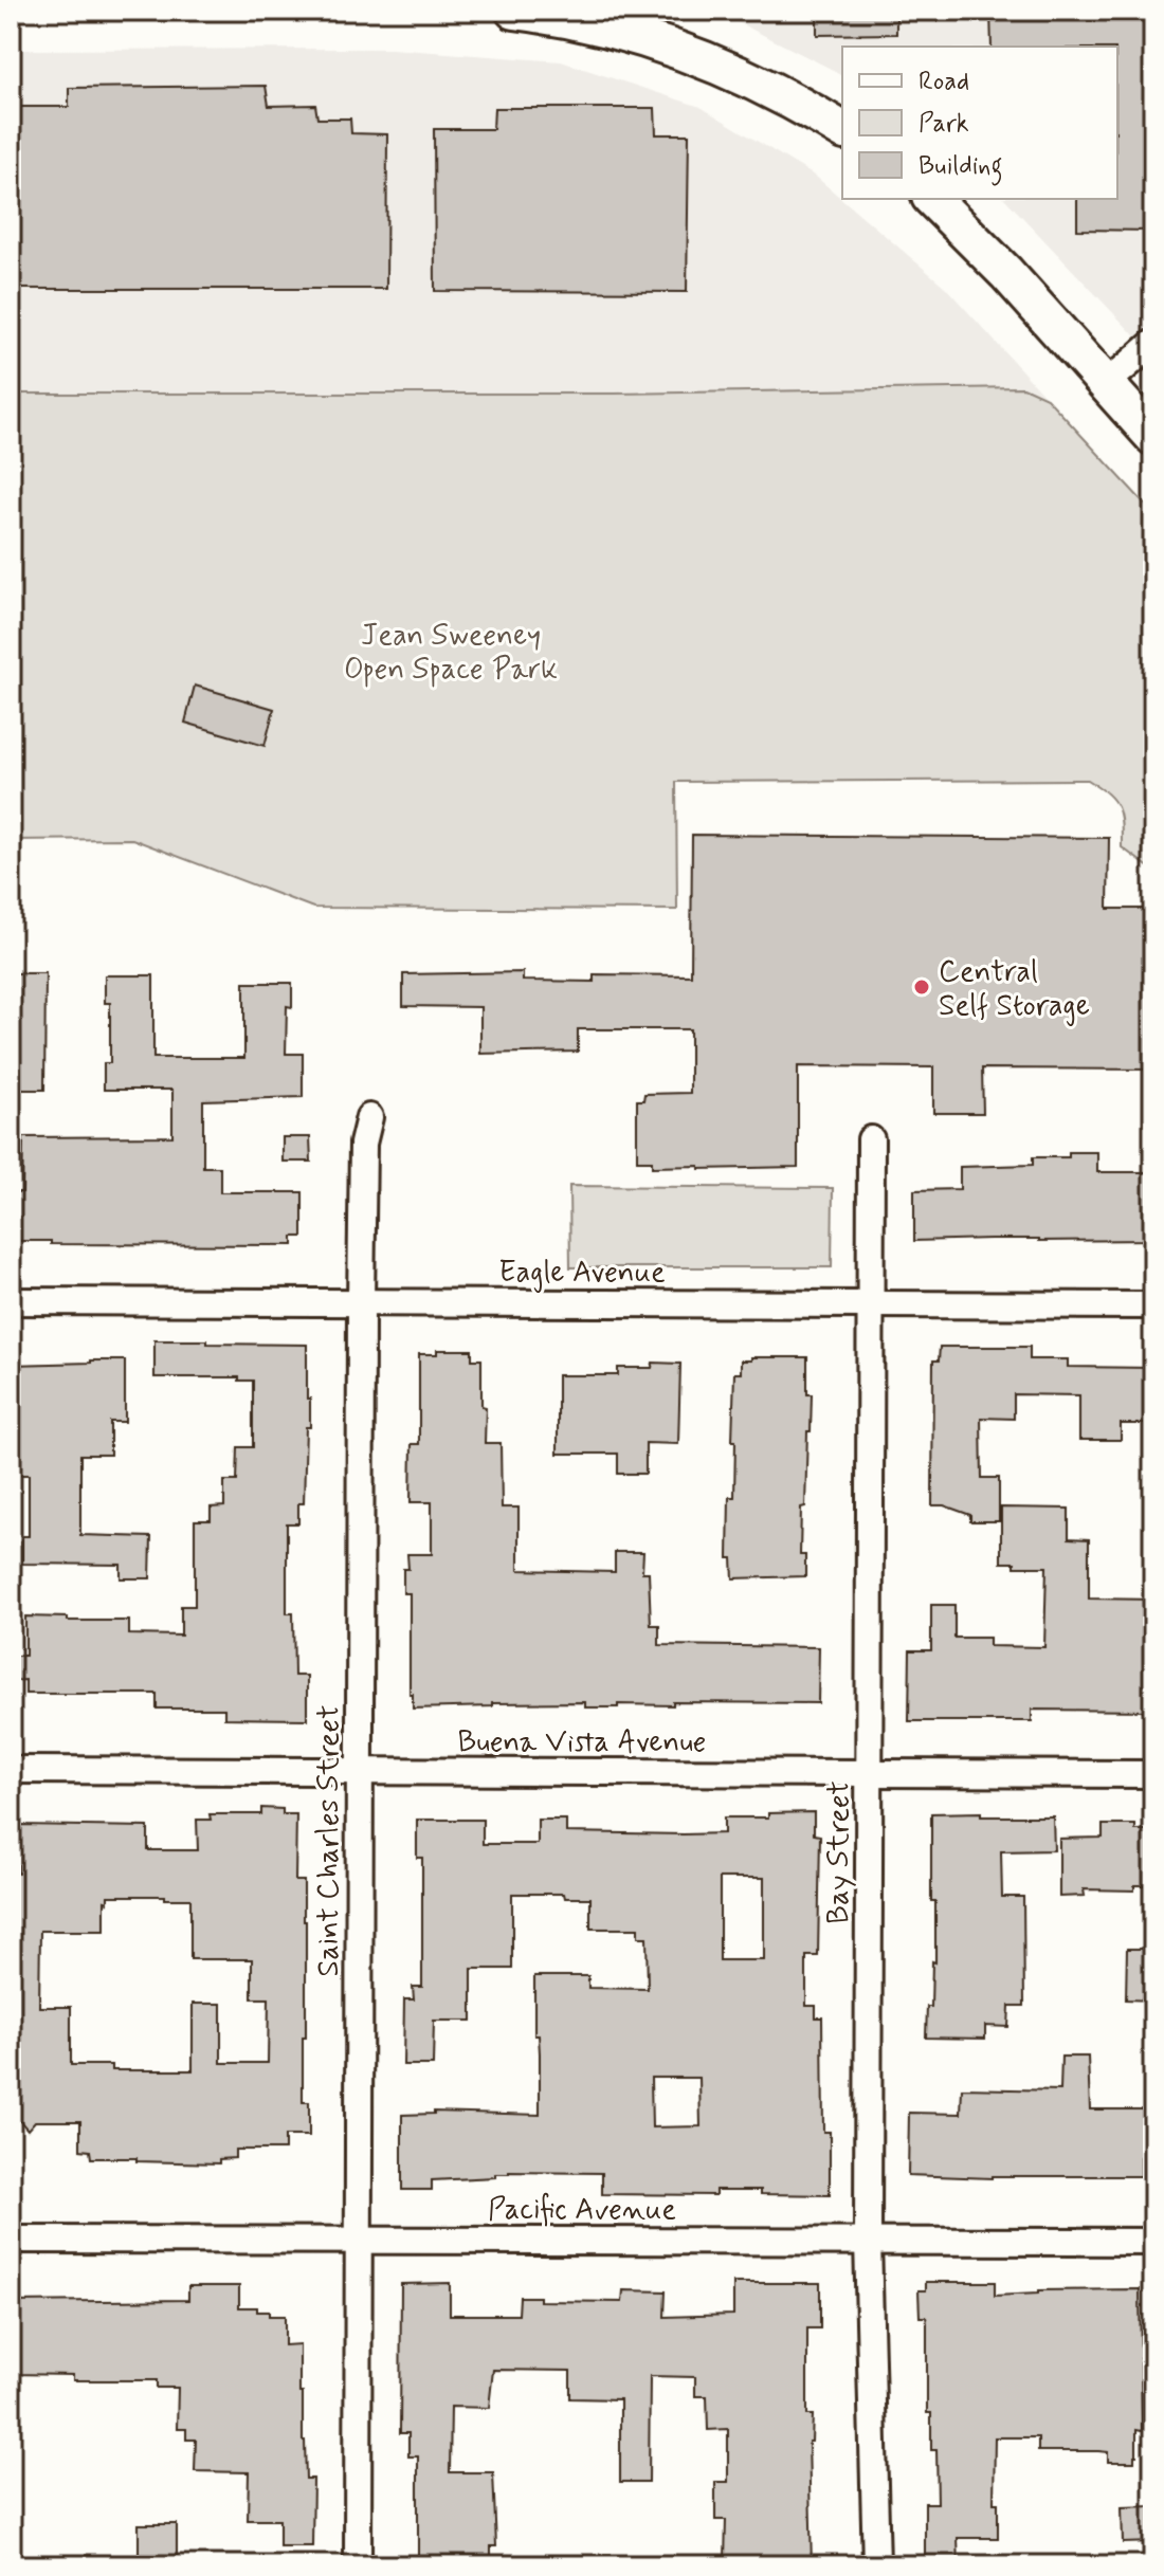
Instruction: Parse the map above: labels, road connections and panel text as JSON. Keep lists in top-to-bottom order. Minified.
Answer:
{"streets":{"street":["Eagle Avenue","Buena Vista Avenue","Saint Charles Street","Bay Street","Pacific Avenue"]},"crossings":[["Eagle Avenue","Saint Charles Street"],["Eagle Avenue","Bay Street"],["Buena Vista Avenue","Saint Charles Street"],["Buena Vista Avenue","Bay Street"],["Saint Charles Street","Pacific Avenue"],["Bay Street","Pacific Avenue"]],"parks":["Jean Sweeney Open Space Park"],"places":["Central Self Storage"],"legend":["Road","Park","Building"]}
